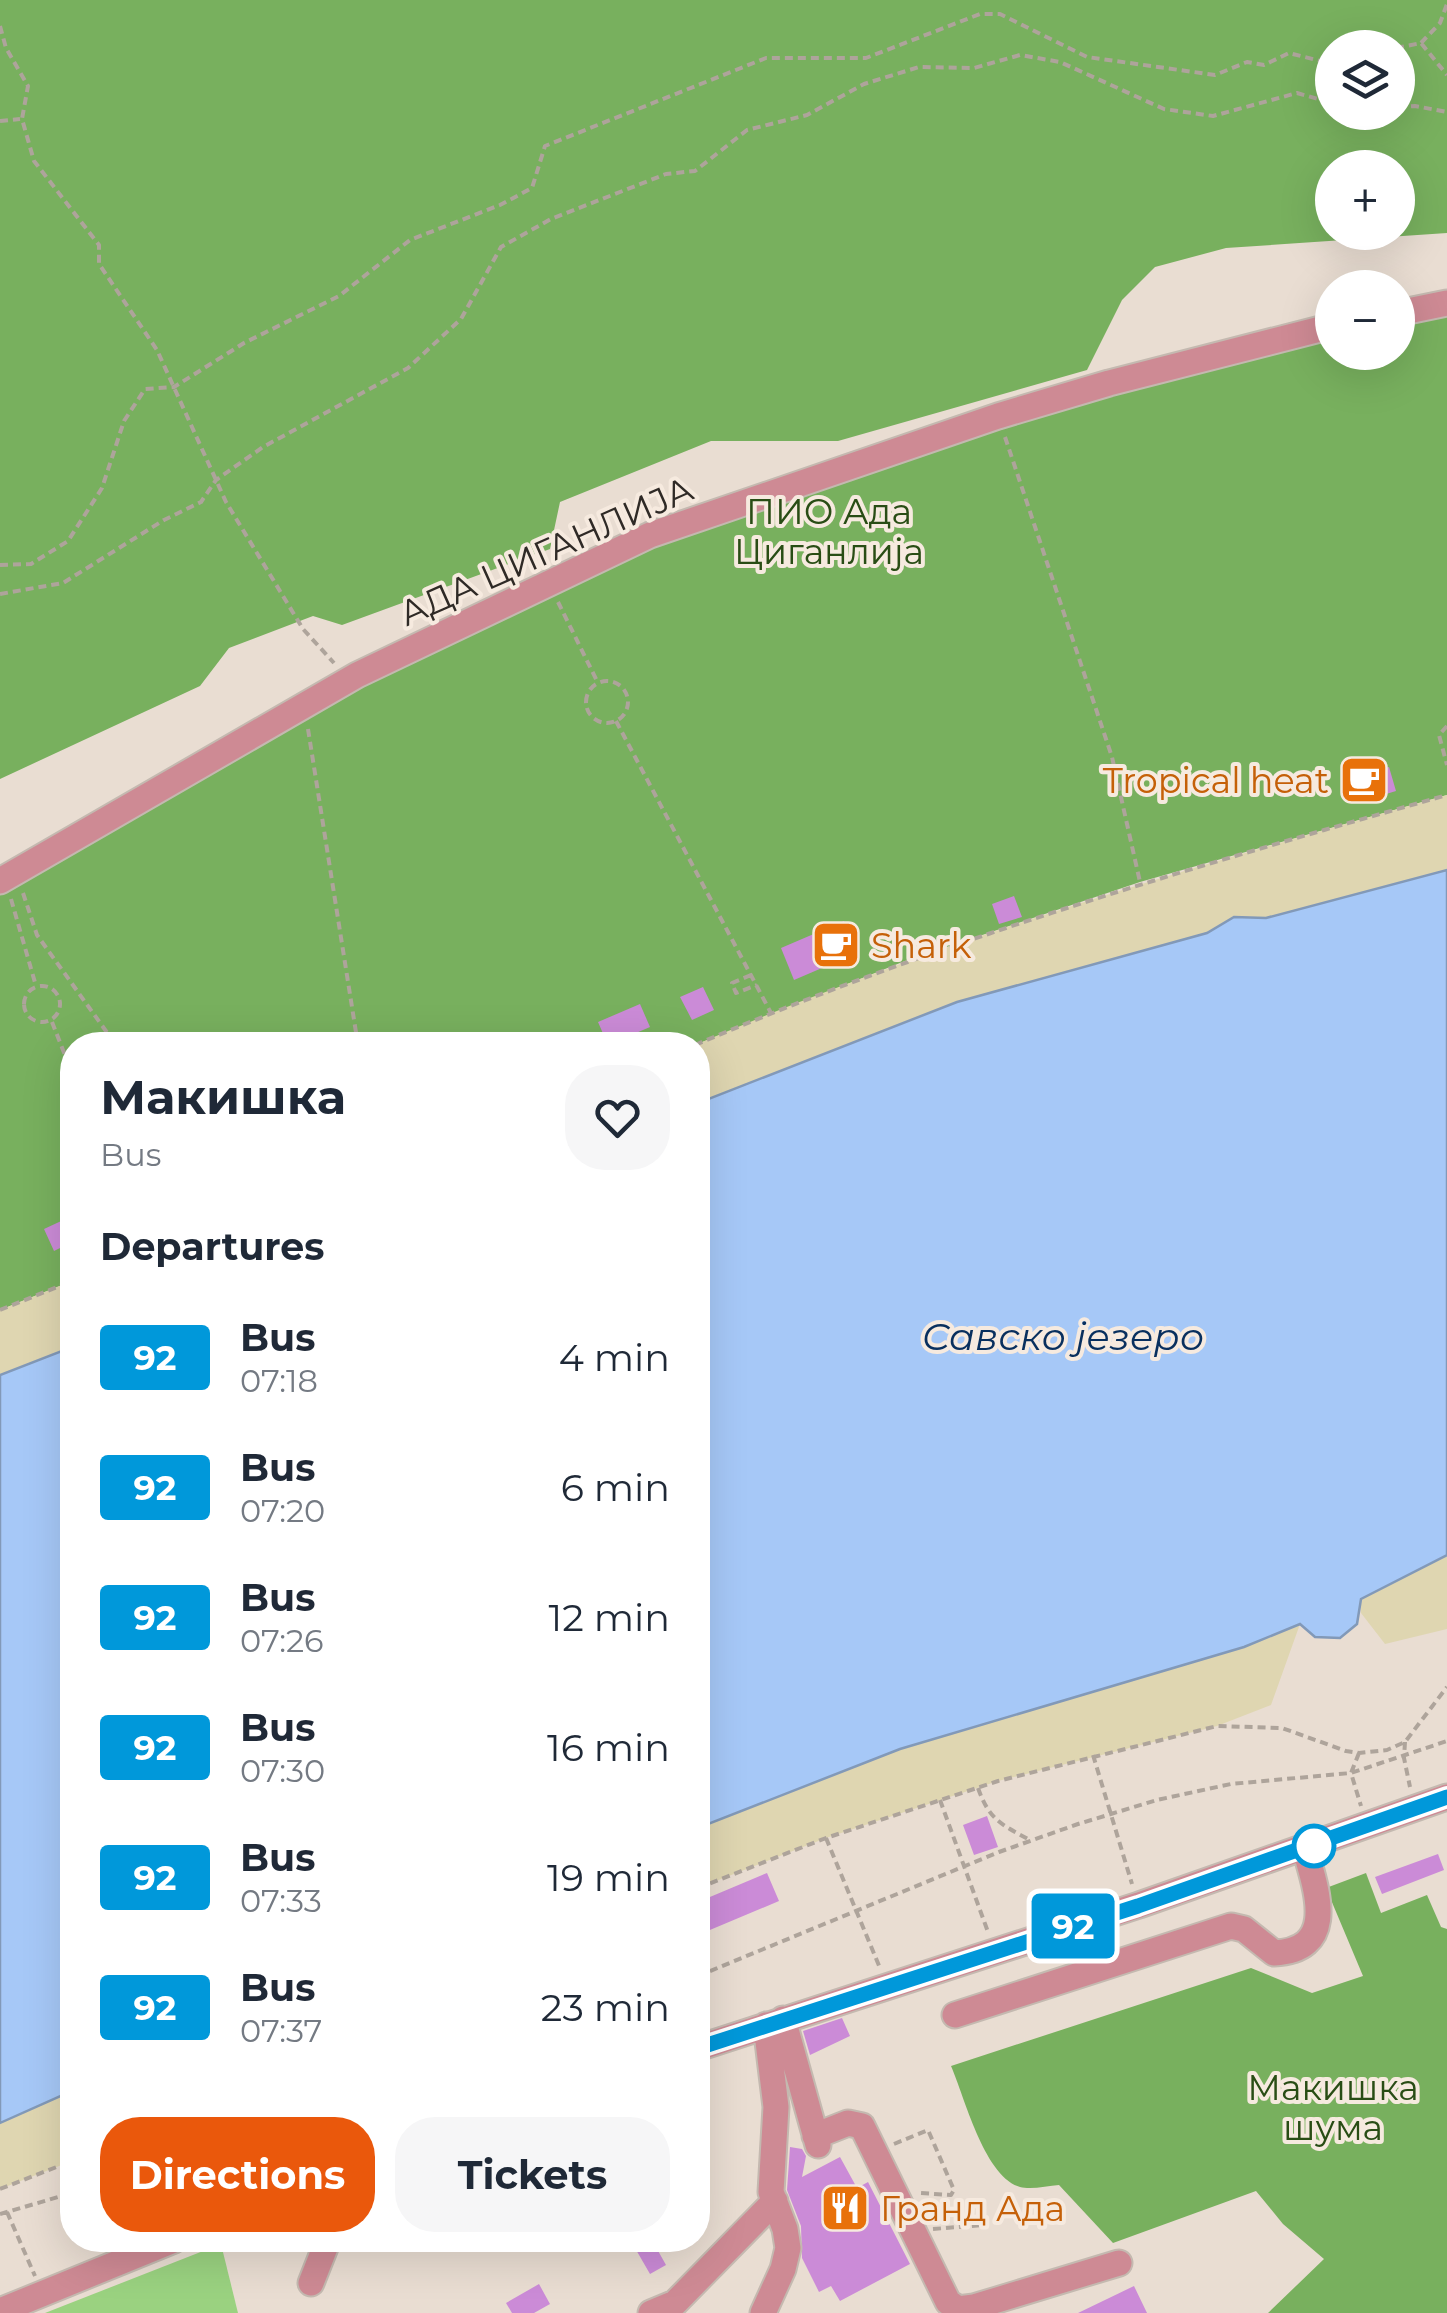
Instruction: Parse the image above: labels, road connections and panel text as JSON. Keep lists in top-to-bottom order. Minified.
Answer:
{"streets":{"street":["АДА ЦИГАНЛИЈА"]},"water":["Савско језеро"],"parks":["ПИО Ада Циганлија","Макишка шума"],"places":{"cafe":["Tropical heat","Shark"],"restaurant":["Гранд Ада"]},"lines":["bus line 92"],"page":{"on_map":"92","map_buttons":["+","−"],"heading":[["Макишка","Bus"],"Departures"],"list":[{"mark":"92","name":"Bus","note":"07:18","value":"4 min"},{"mark":"92","name":"Bus","note":"07:20","value":"6 min"},{"mark":"92","name":"Bus","note":"07:26","value":"12 min"},{"mark":"92","name":"Bus","note":"07:30","value":"16 min"},{"mark":"92","name":"Bus","note":"07:33","value":"19 min"},{"mark":"92","name":"Bus","note":"07:37","value":"23 min"}],"buttons":["Directions","Tickets"]}}
